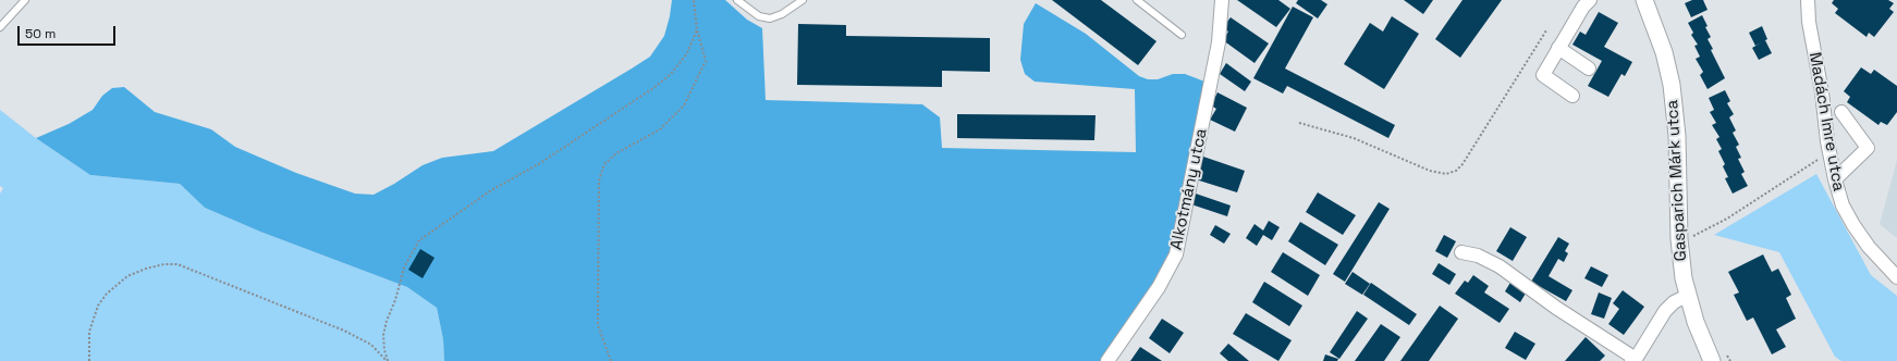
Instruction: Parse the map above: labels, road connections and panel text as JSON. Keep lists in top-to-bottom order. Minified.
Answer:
{"streets":{"street":["Madách Imre utca","Gasparich Márk utca","Alkotmány utca"]},"scale_bar":"50 m"}
